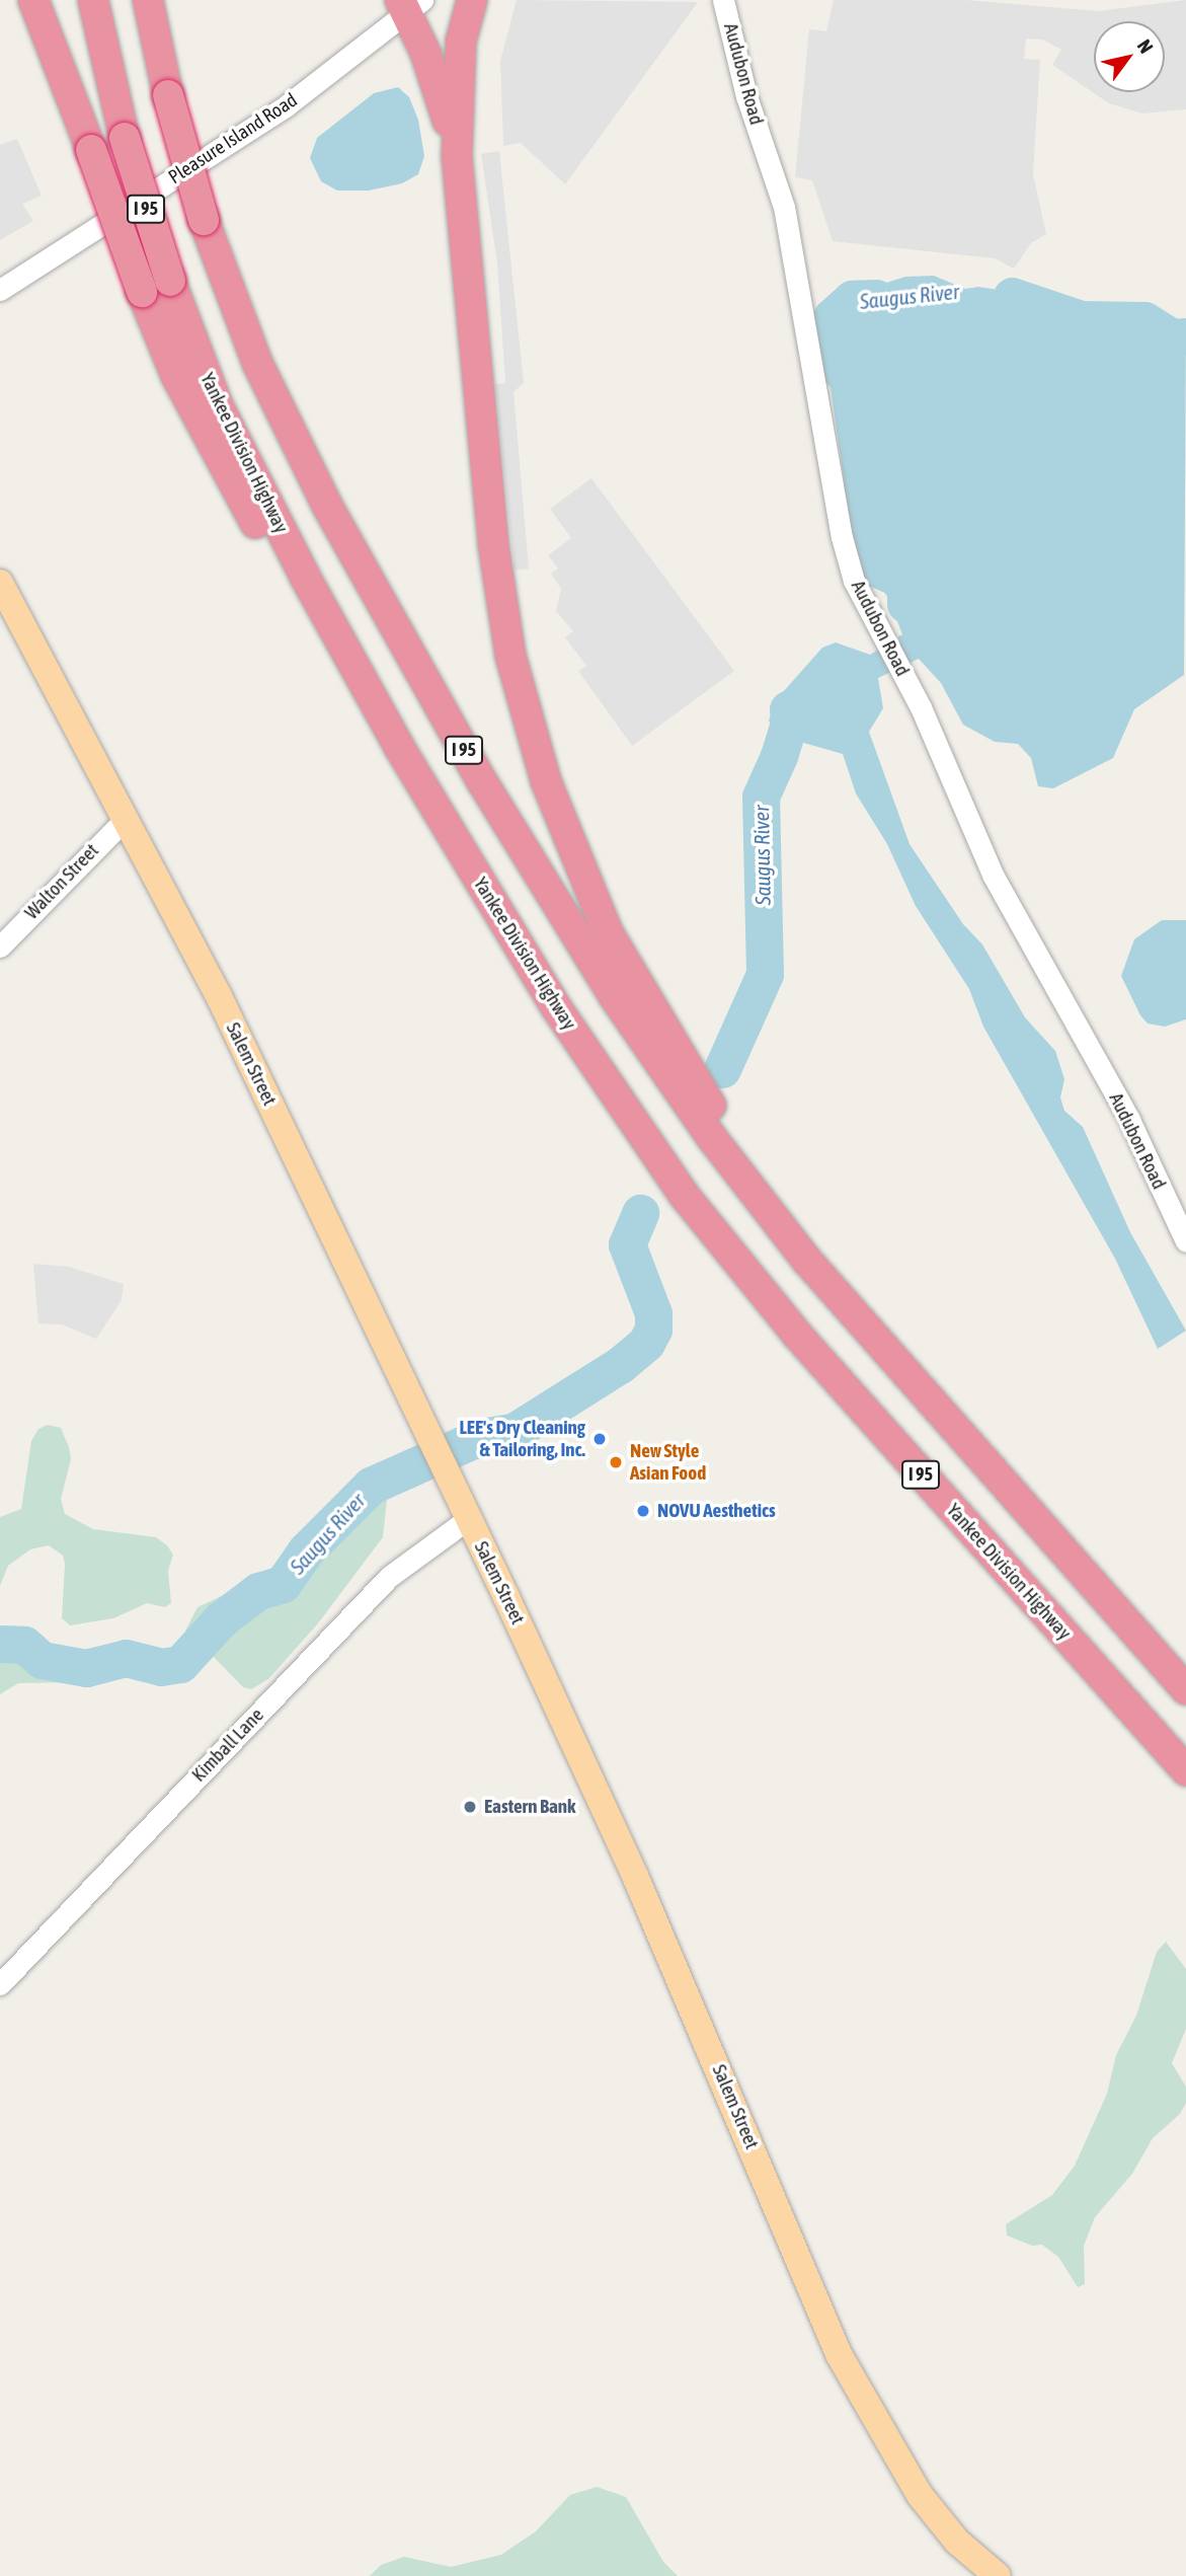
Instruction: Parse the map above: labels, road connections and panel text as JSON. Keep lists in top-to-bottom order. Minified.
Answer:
{"streets":{"highway":["I 95","Yankee Division Highway"],"main road":["Salem Street"],"street":["Audubon Road","Pleasure Island Road","Walton Street","Kimball Lane"]},"crossings":[["Walton Street","Salem Street"],["Salem Street","Kimball Lane"]],"water":["Saugus River"],"places":["LEE's Dry Cleaning & Tailoring, Inc.","New Style Asian Food","NOVU Aesthetics","Eastern Bank"],"north":"top right"}
